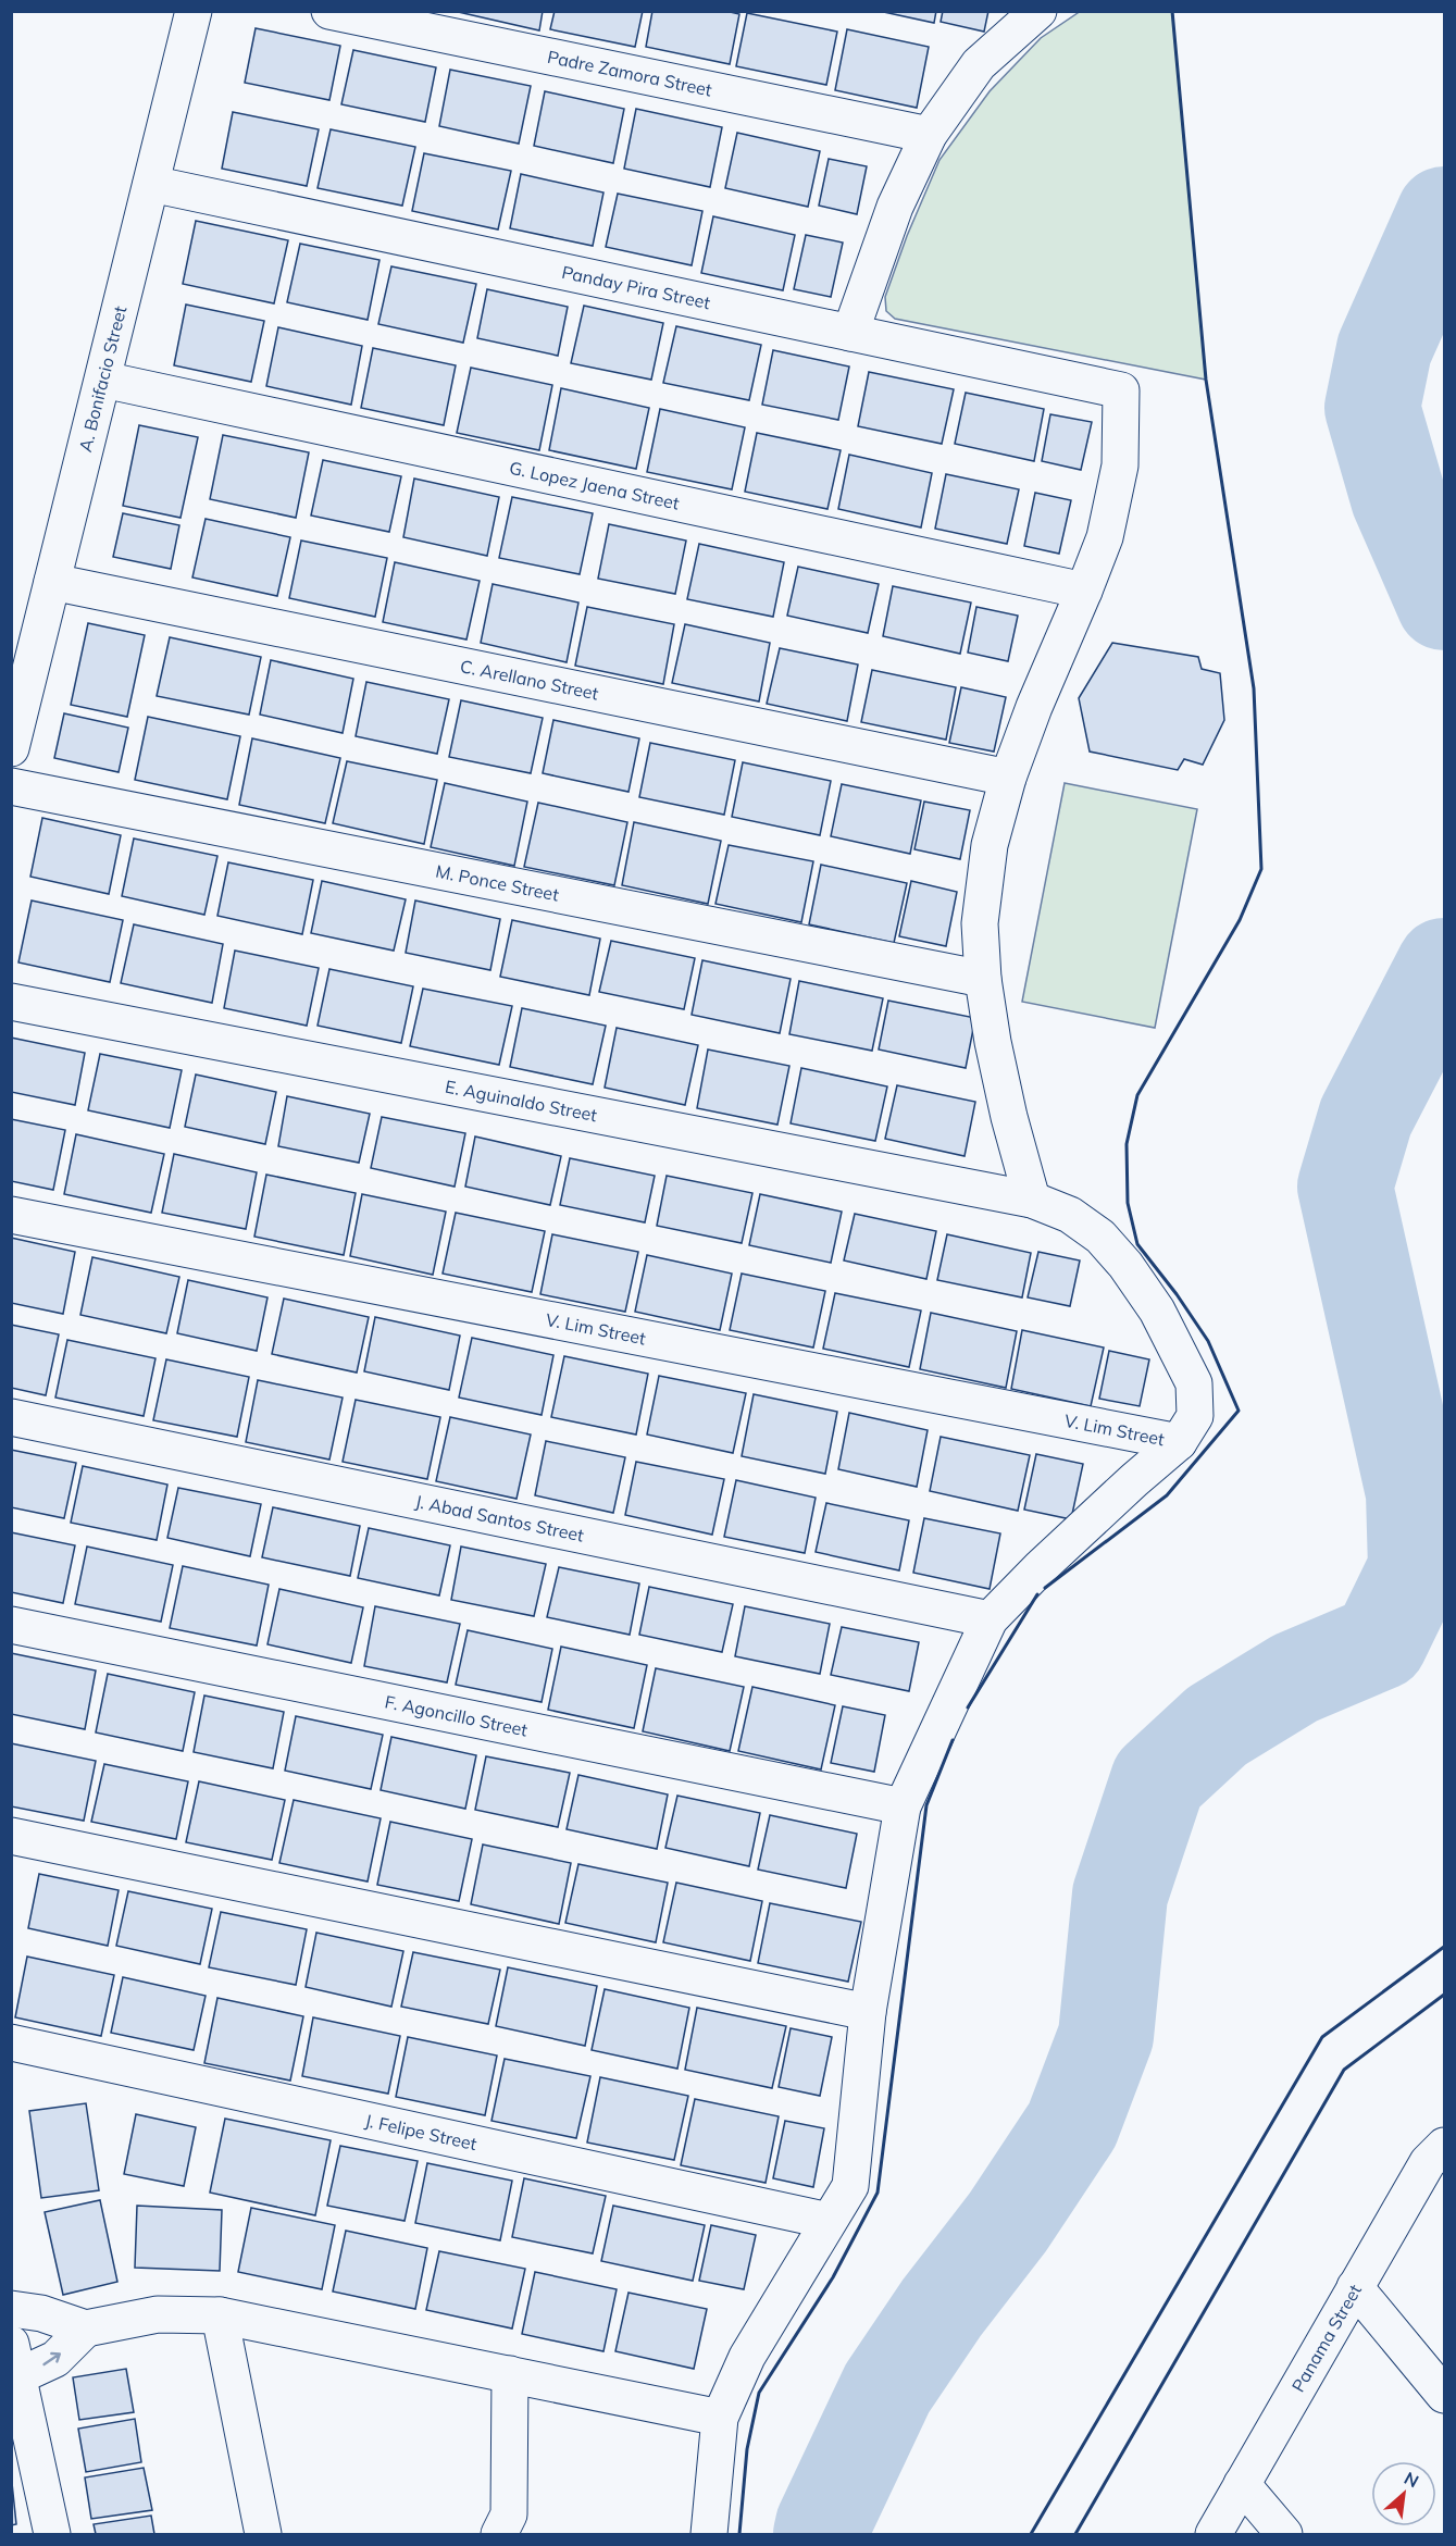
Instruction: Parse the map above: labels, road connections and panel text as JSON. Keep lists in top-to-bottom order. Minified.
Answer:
{"streets":{"street":["Padre Zamora Street","Panday Pira Street","A. Bonifacio Street","G. Lopez Jaena Street","C. Arellano Street","M. Ponce Street","E. Aguinaldo Street","V. Lim Street","J. Abad Santos Street","F. Agoncillo Street","J. Felipe Street","Panama Street"]},"crossings":[["Panday Pira Street","A. Bonifacio Street"],["Panday Pira Street","G. Lopez Jaena Street"],["A. Bonifacio Street","G. Lopez Jaena Street"],["A. Bonifacio Street","C. Arellano Street"],["E. Aguinaldo Street","V. Lim Street"],["E. Aguinaldo Street","J. Abad Santos Street"]],"north":"top right"}
